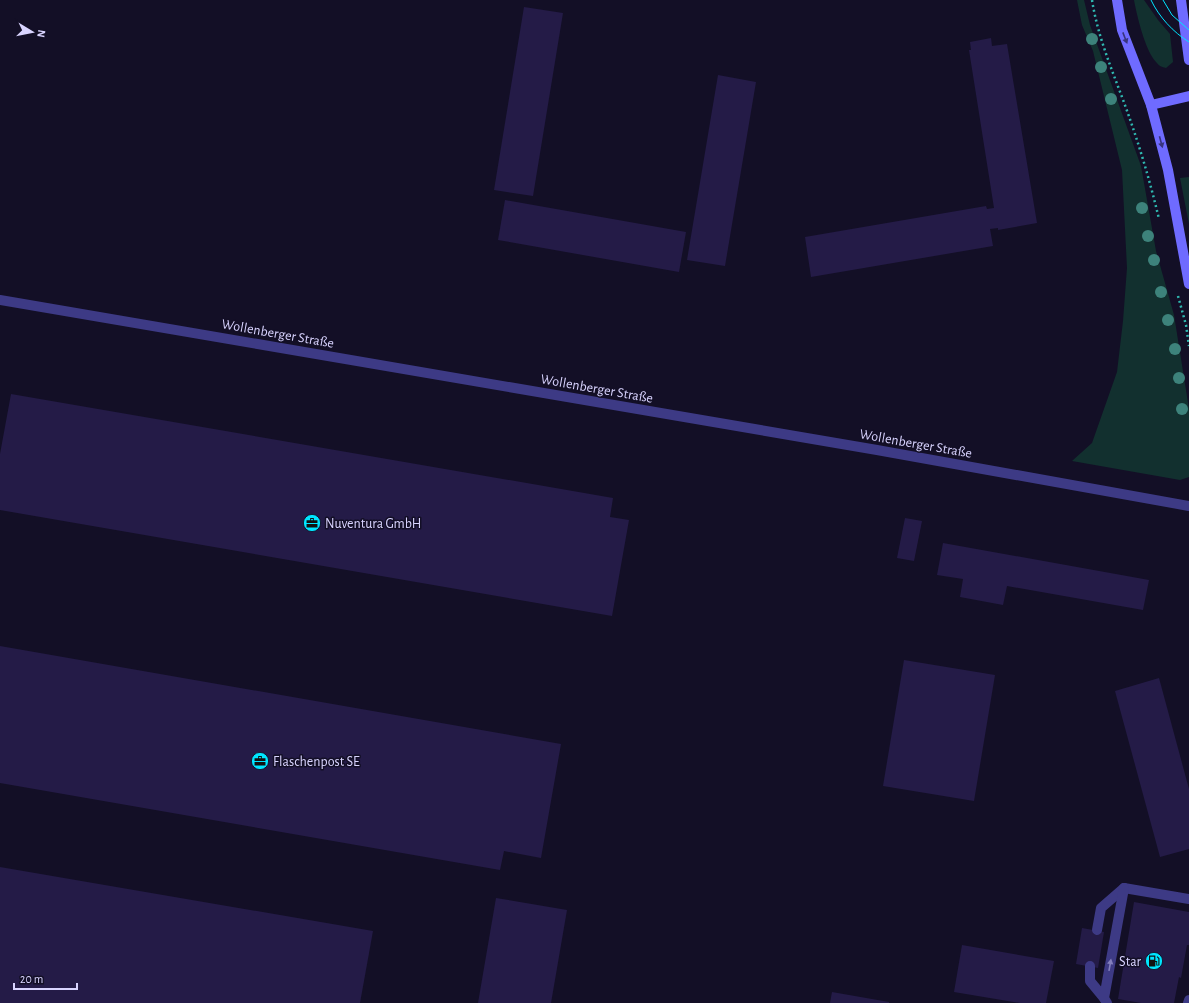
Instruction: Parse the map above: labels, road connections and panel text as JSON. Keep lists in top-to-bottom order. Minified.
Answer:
{"streets":{"street":["Wollenberger Straße"]},"places":{"office":["Nuventura GmbH","Flaschenpost SE"],"fuel station":["Star"]},"scale_bar":"20 m","north":"right"}
